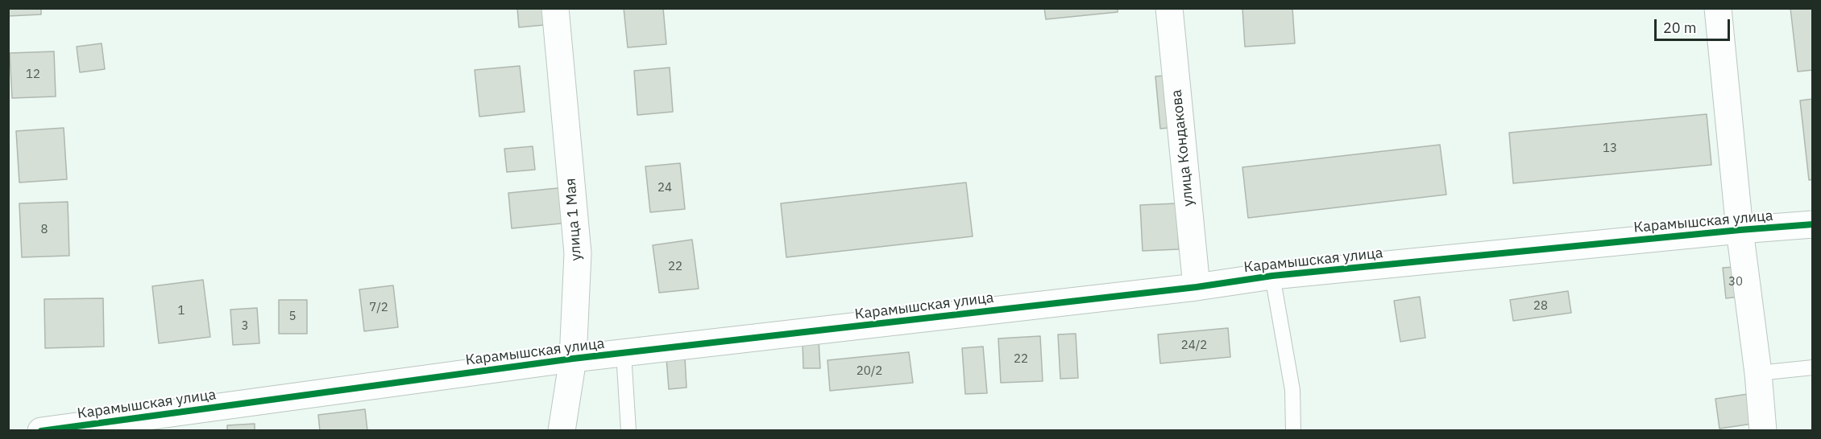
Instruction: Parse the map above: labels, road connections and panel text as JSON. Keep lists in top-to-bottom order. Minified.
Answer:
{"streets":{"street":["улица Кондакова","улица 1 Мая","Карамышская улица"]},"crossings":[["улица Кондакова","Карамышская улица"],["улица 1 Мая","Карамышская улица"]],"house_numbers":["12","13","24","8","22","30","28","7/2","1","5","3","24/2","22","20/2"],"scale_bar":"20 m"}
